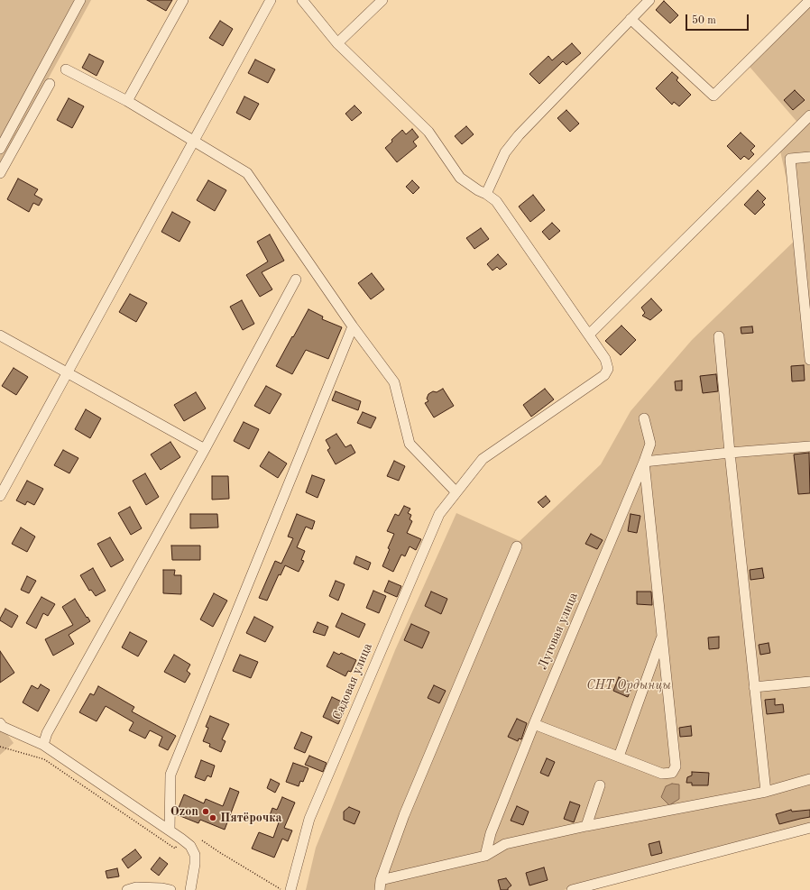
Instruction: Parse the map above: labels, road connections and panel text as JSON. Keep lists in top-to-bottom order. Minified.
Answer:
{"streets":{"street":["Луговая улица","Садовая улица"]},"parks":["СНТ Ордынцы"],"places":["Ozon","Пятёрочка"],"scale_bar":"50 m"}
